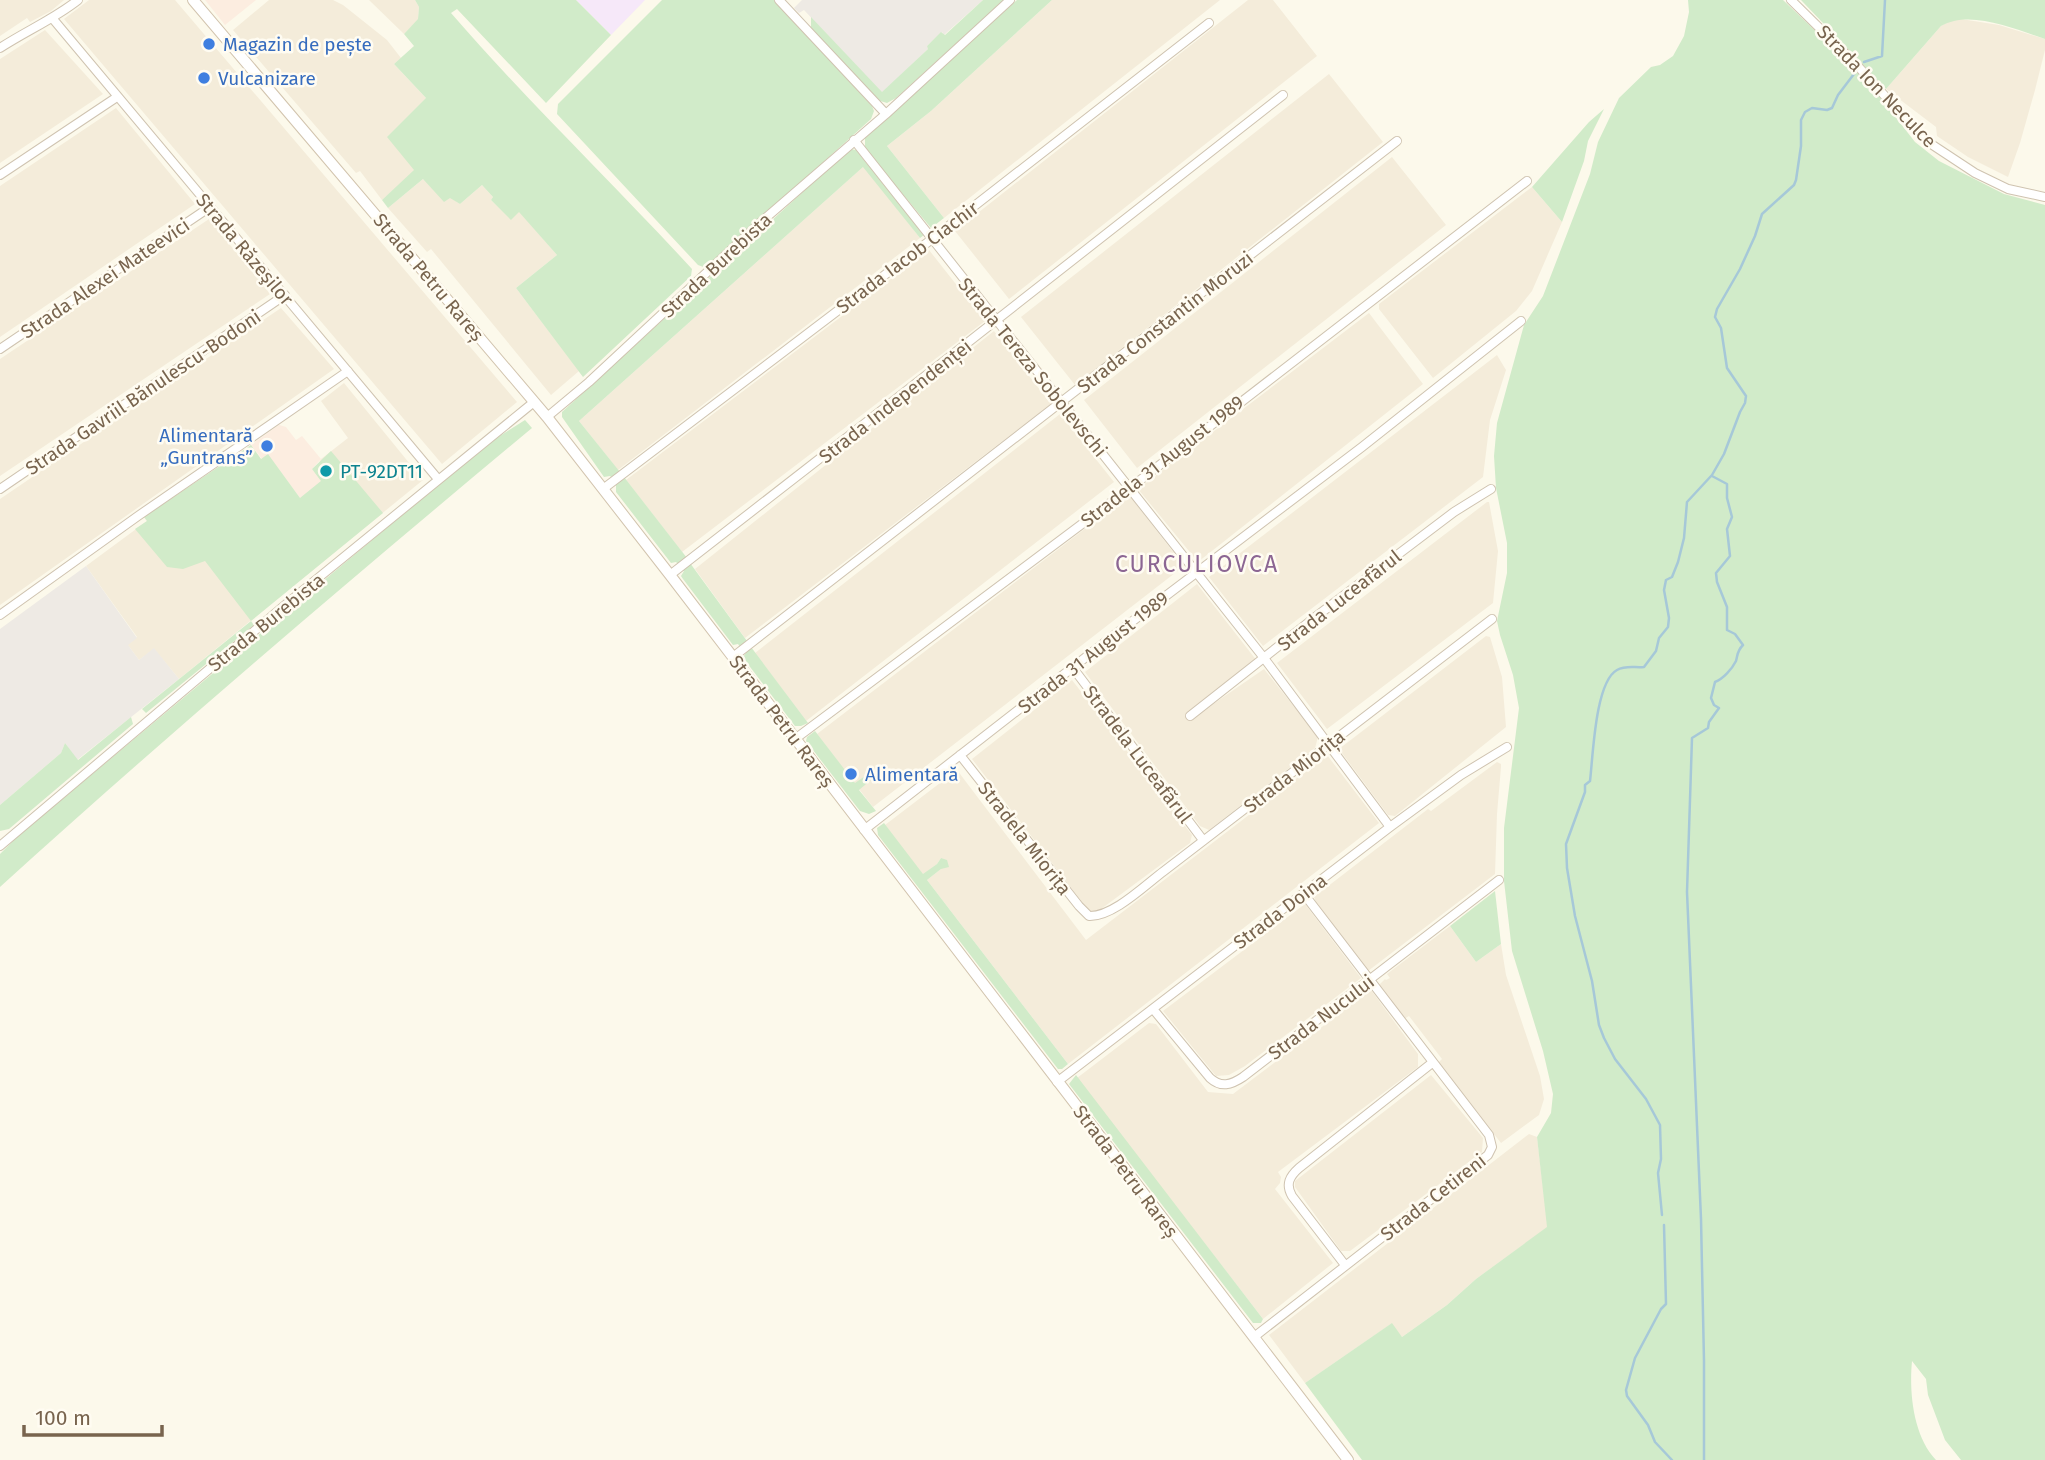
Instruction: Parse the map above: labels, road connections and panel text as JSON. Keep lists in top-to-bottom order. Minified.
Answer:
{"streets":{"main road":["Strada Petru Rareș"],"street":["Strada Ion Neculce","Strada Răzeşilor","Strada Iacob Ciachir","Strada Burebista","Strada Alexei Mateevici","Strada Constantin Moruzi","Strada Tereza Sobolevschi","Strada Gavriil Bănulescu-Bodoni","Strada Independenței","Stradela 31 August 1989","Strada Luceafărul","Strada 31 August 1989","Stradela Luceafărul","Strada Miorița","Stradela Miorița","Strada Doina","Strada Nucului","Strada Cetireni"]},"crossings":[["Strada Răzeşilor","Strada Burebista"],["Strada Răzeşilor","Strada Alexei Mateevici"],["Strada Răzeşilor","Strada Gavriil Bănulescu-Bodoni"],["Strada Iacob Ciachir","Strada Petru Rareș"],["Strada Iacob Ciachir","Strada Tereza Sobolevschi"],["Strada Burebista","Strada Petru Rareș"],["Strada Burebista","Strada Tereza Sobolevschi"],["Strada Petru Rareș","Strada Constantin Moruzi"],["Strada Petru Rareș","Strada Independenței"],["Strada Petru Rareș","Stradela 31 August 1989"],["Strada Petru Rareș","Strada 31 August 1989"],["Strada Petru Rareș","Strada Doina"],["Strada Petru Rareș","Strada Cetireni"],["Strada Constantin Moruzi","Strada Tereza Sobolevschi"],["Strada Tereza Sobolevschi","Strada Independenței"],["Strada Tereza Sobolevschi","Stradela 31 August 1989"],["Strada Tereza Sobolevschi","Strada Luceafărul"],["Strada Tereza Sobolevschi","Strada 31 August 1989"],["Strada Tereza Sobolevschi","Strada Miorița"],["Strada Tereza Sobolevschi","Strada Doina"],["Strada 31 August 1989","Stradela Luceafărul"],["Strada 31 August 1989","Stradela Miorița"],["Stradela Luceafărul","Strada Miorița"],["Strada Miorița","Stradela Miorița"],["Strada Doina","Strada Nucului"],["Strada Doina","Strada Cetireni"],["Strada Nucului","Strada Cetireni"]],"districts":["CURCULIOVCA"],"places":["Magazin de pește","Vulcanizare","Alimentară „Guntrans”","PT-92DT11","Alimentară"],"scale_bar":"100 m"}
